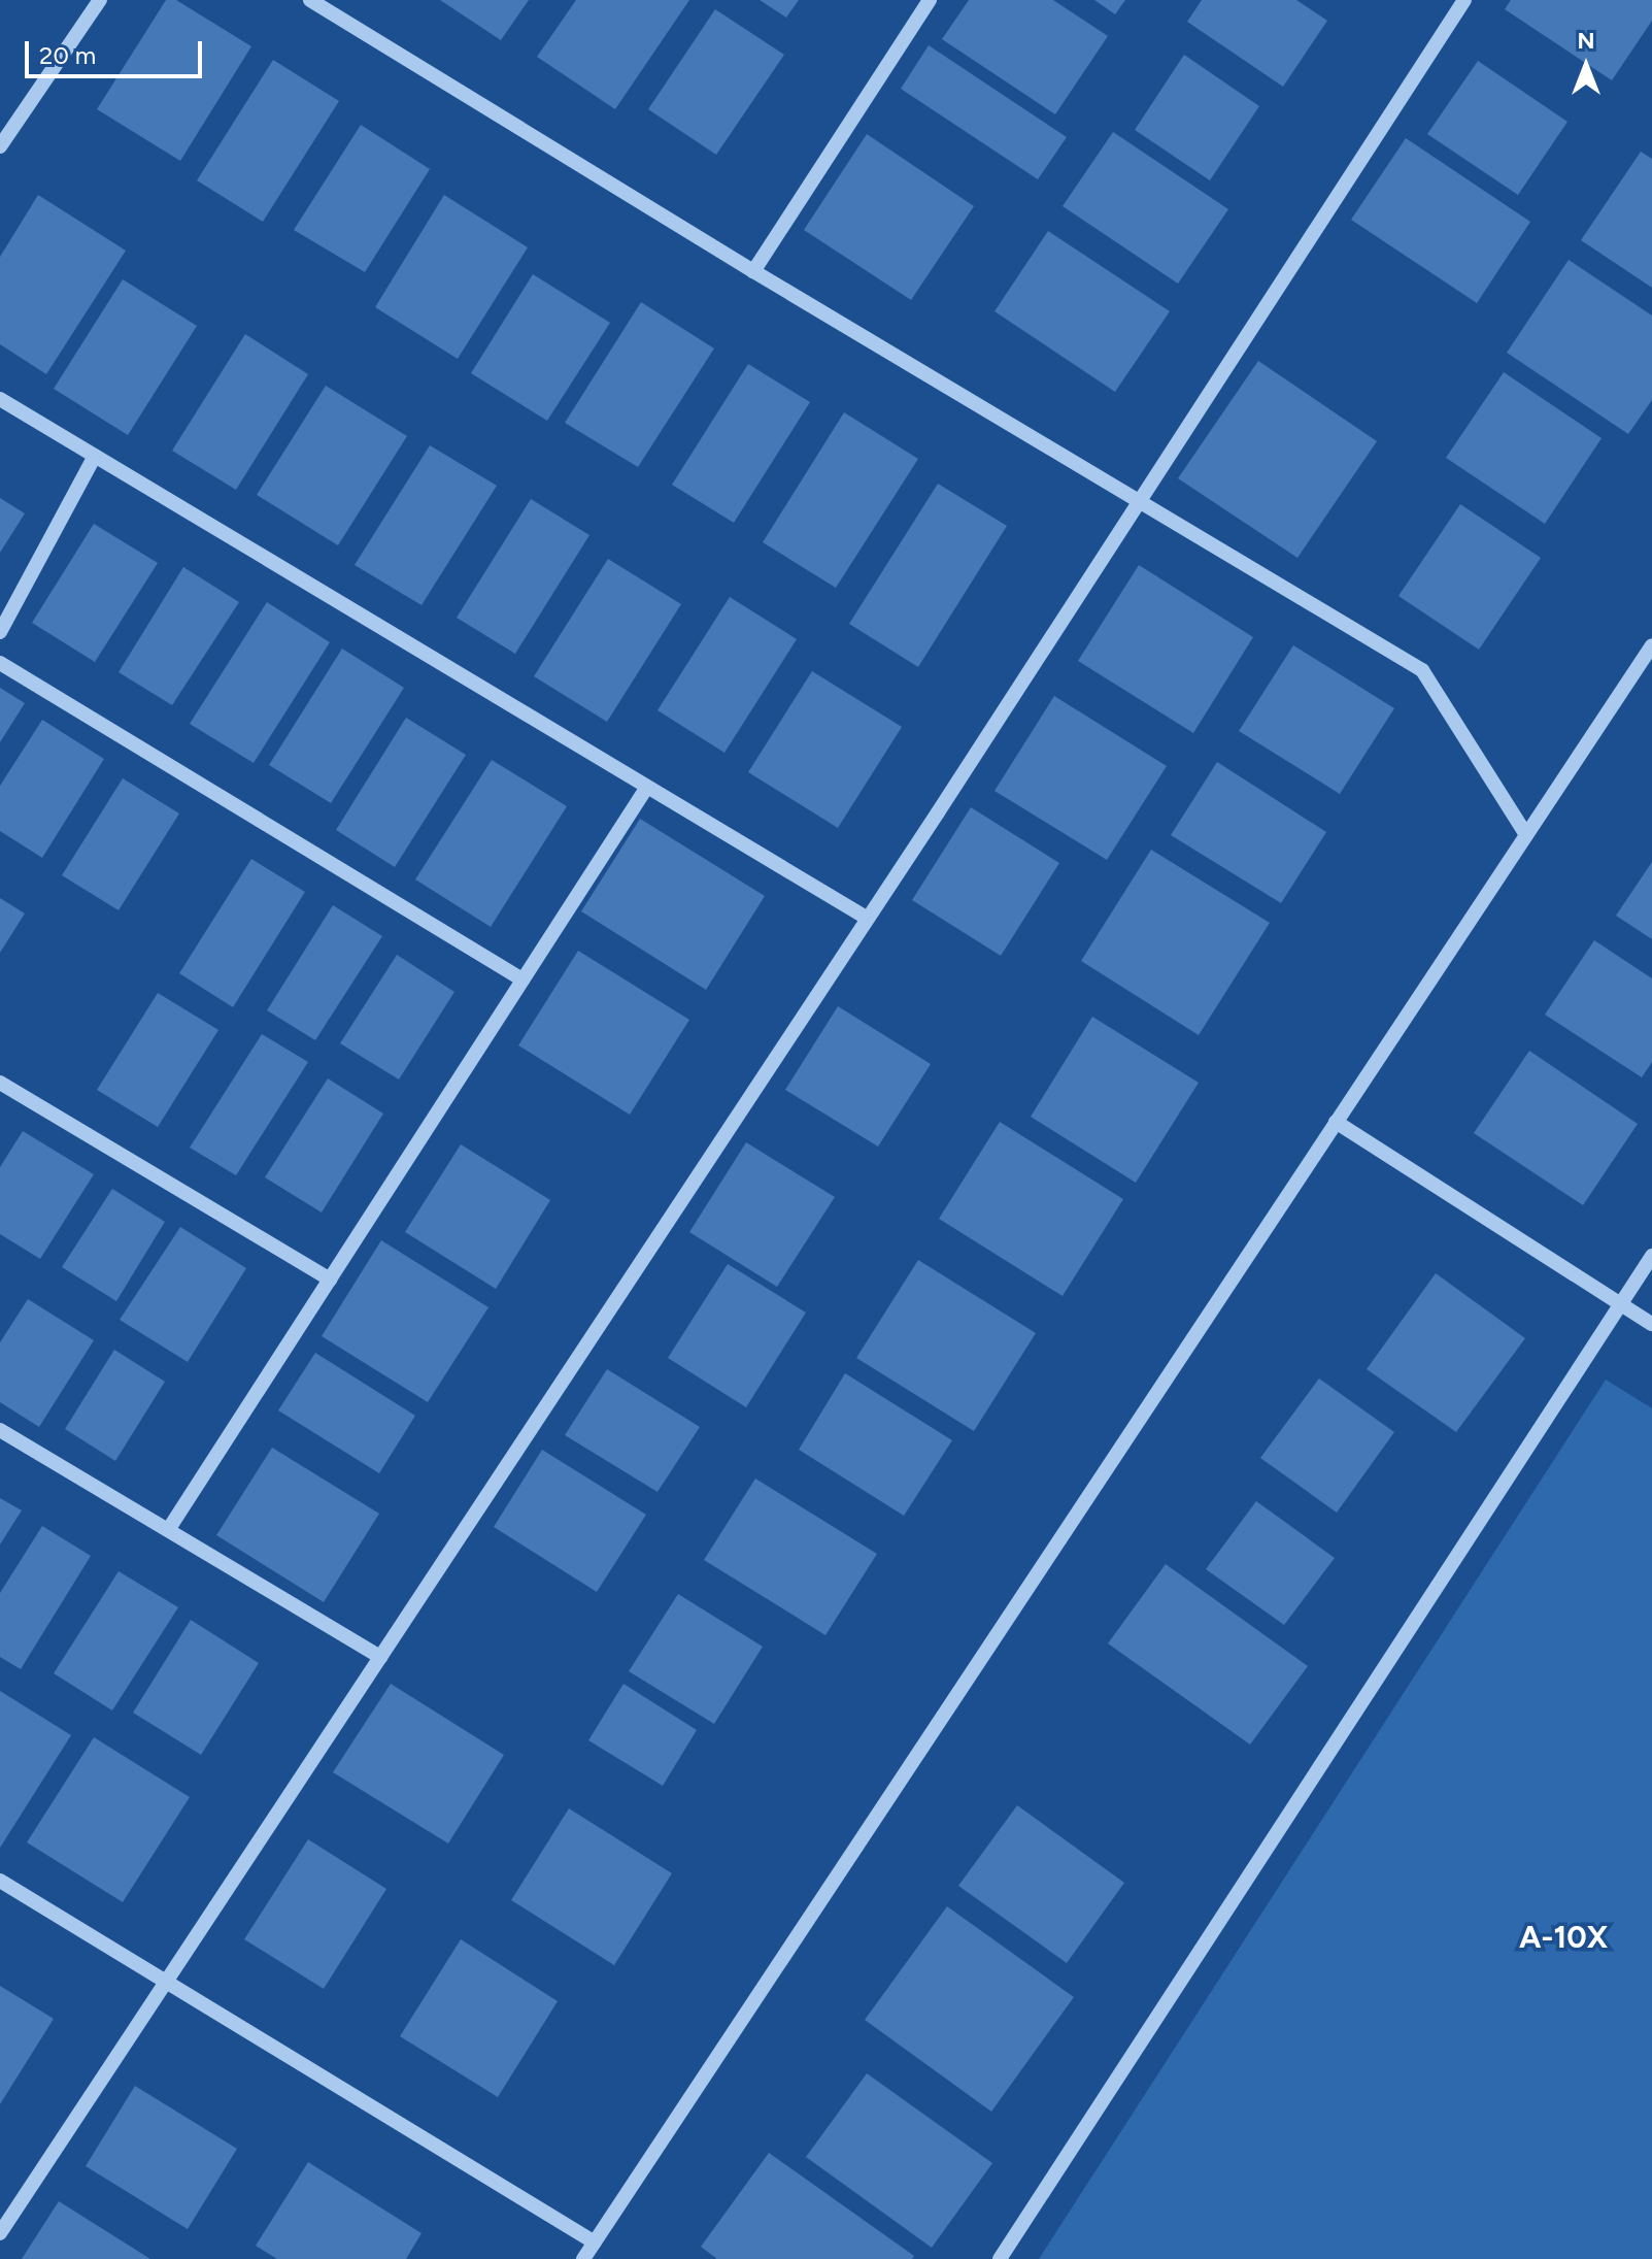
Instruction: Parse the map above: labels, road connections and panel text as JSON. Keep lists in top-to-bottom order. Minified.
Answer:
{"districts":["A-10X"],"scale_bar":"20 m","north":"top"}
